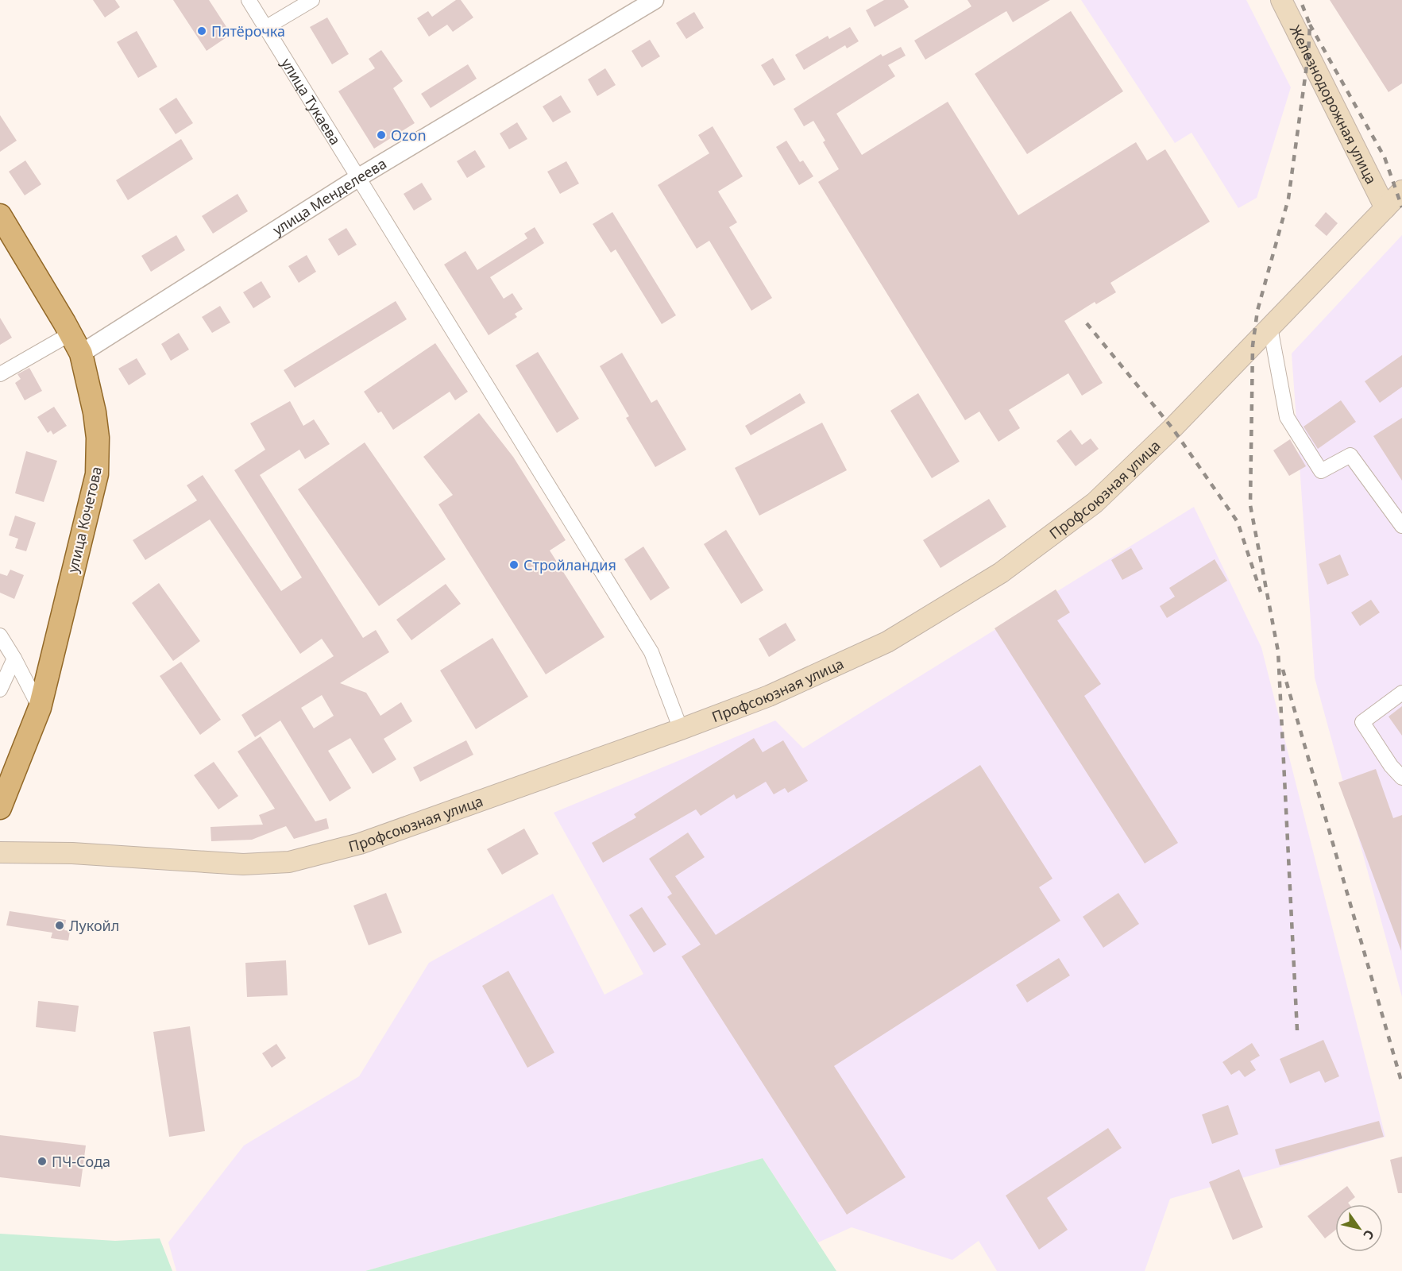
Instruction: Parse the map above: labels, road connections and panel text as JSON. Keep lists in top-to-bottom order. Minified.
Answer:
{"streets":{"main road":["Железнодорожная улица","Профсоюзная улица","улица Кочетова"],"street":["улица Тукаева","улица Менделеева"]},"crossings":[["улица Тукаева","улица Менделеева"],["улица Тукаева","Профсоюзная улица"],["Железнодорожная улица","Профсоюзная улица"],["улица Менделеева","улица Кочетова"]],"places":["Пятёрочка","Ozon","Стройландия","Лукойл","ПЧ-Сода"],"north":"bottom right"}
